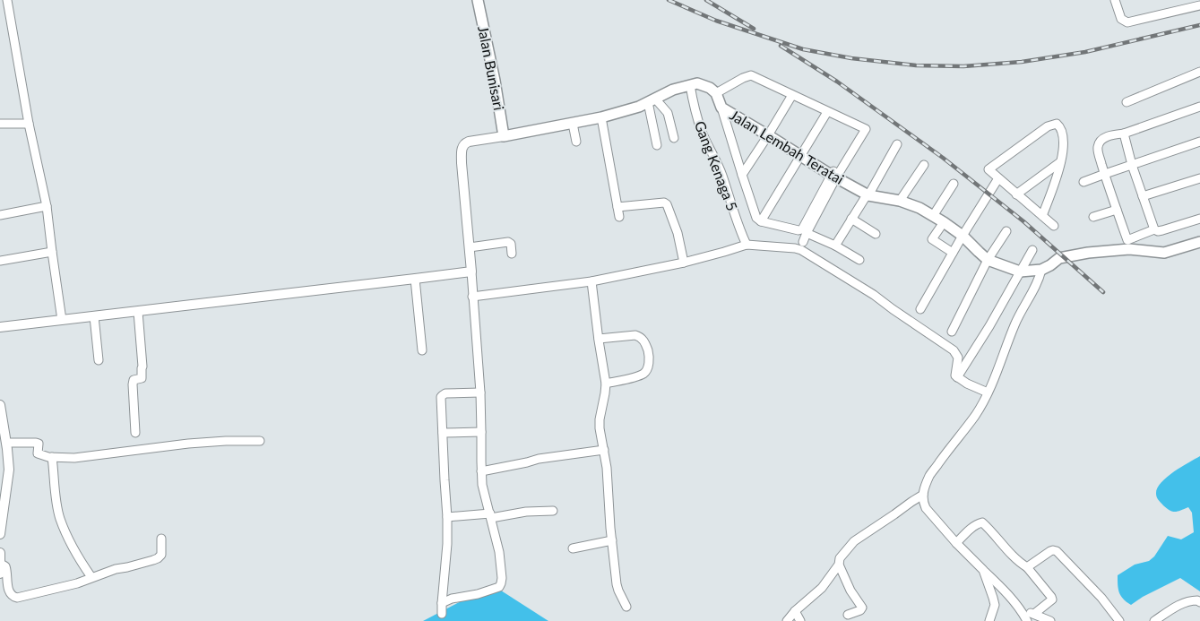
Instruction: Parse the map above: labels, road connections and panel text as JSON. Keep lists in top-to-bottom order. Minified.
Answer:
{"streets":{"main road":["Jalan Bunisari","Jalan Lembah Teratai"],"street":["Gang Kenaga 5"]}}
